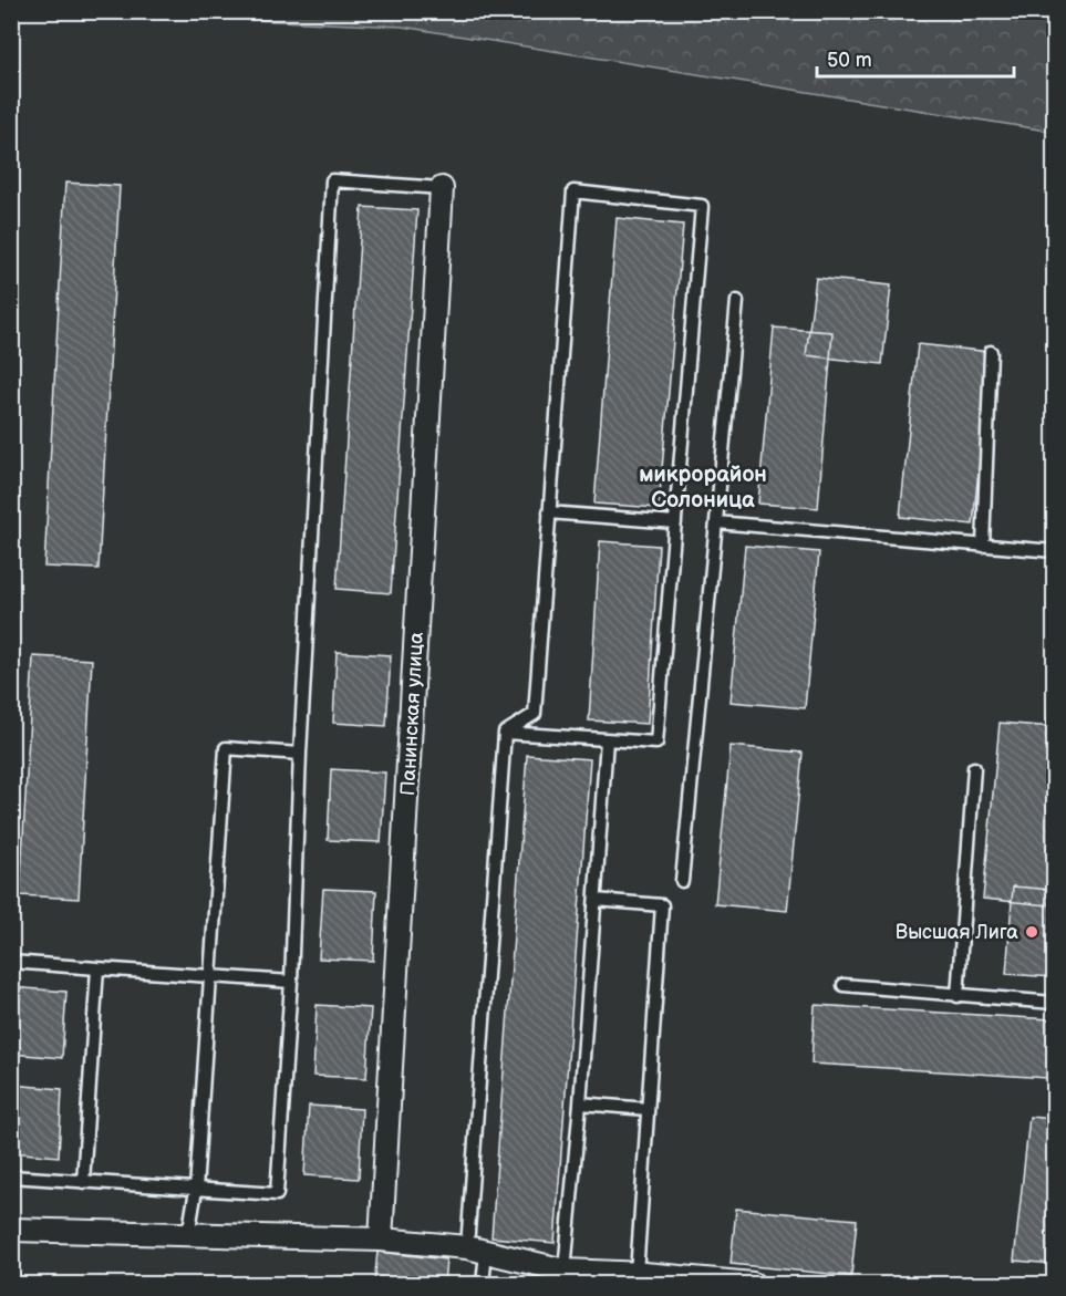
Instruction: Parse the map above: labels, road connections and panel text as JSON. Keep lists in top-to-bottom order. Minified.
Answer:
{"streets":{"street":["Панинская улица"]},"districts":["микрорайон Солоница"],"places":["Высшая Лига"],"scale_bar":"50 m"}
